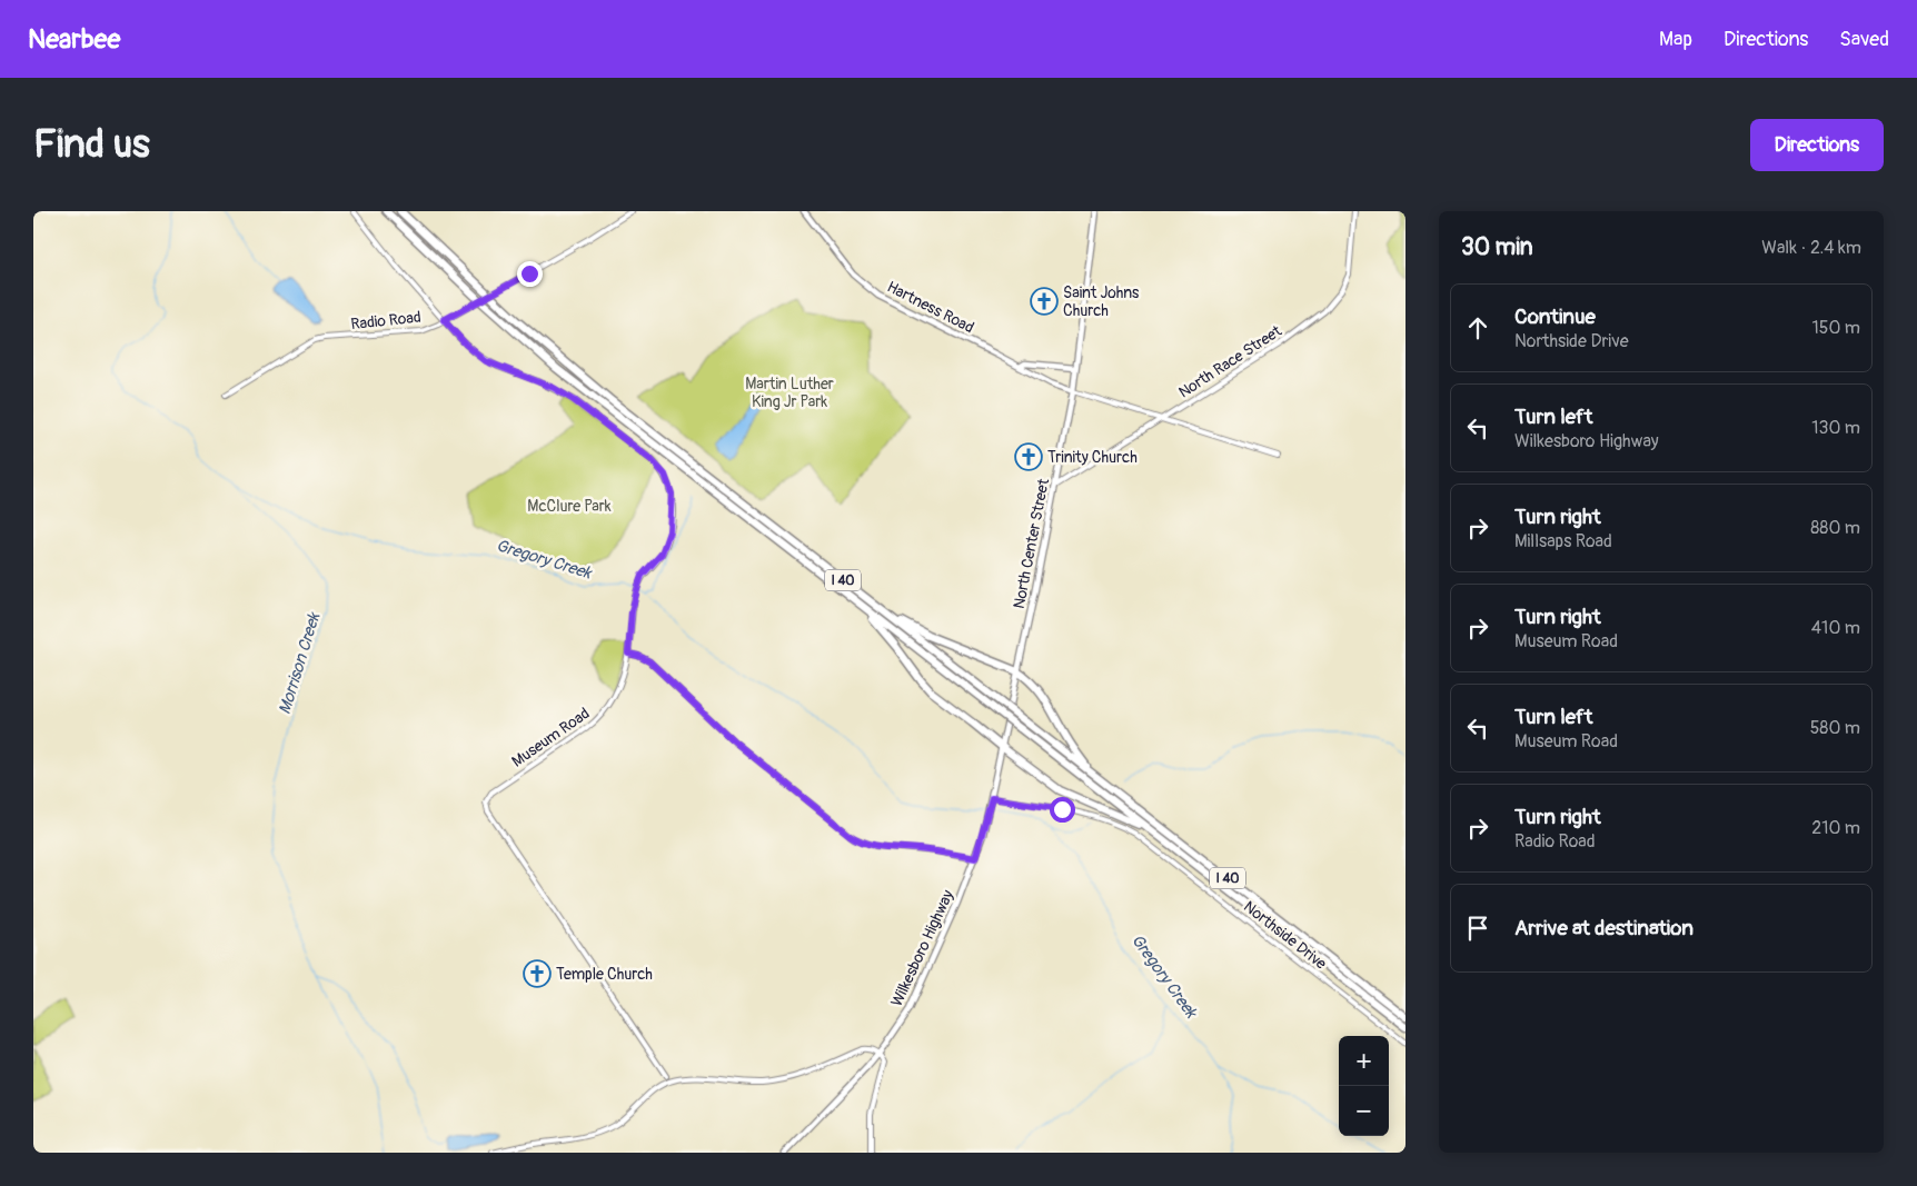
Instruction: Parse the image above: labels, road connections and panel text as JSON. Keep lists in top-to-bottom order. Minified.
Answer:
{"streets":{"highway":["I 40"],"main road":["Hartness Road","North Center Street","Wilkesboro Highway"],"street":["Radio Road","North Race Street","Museum Road","Northside Drive"]},"crossings":[["Hartness Road","North Center Street"],["Radio Road","Museum Road"],["North Race Street","North Center Street"],["North Center Street","Wilkesboro Highway"],["Northside Drive","Wilkesboro Highway"]],"water":["Gregory Creek","Morrison Creek"],"parks":["Martin Luther King Jr Park","McClure Park"],"places":{"church":["Saint Johns Church","Trinity Church","Temple Church"]},"page":{"header":"Nearbee","nav":["Map","Directions","Saved"],"buttons":"Directions","title":"Find us","heading":["30 min","Walk · 2.4 km"],"list":[["Continue","Northside Drive","150 m"],["Turn left","Wilkesboro Highway","130 m"],["Turn right","Millsaps Road","880 m"],["Turn right","Museum Road","410 m"],["Turn left","Museum Road","580 m"],["Turn right","Radio Road","210 m"],"Arrive at destination"],"map_buttons":["+","−"]}}
